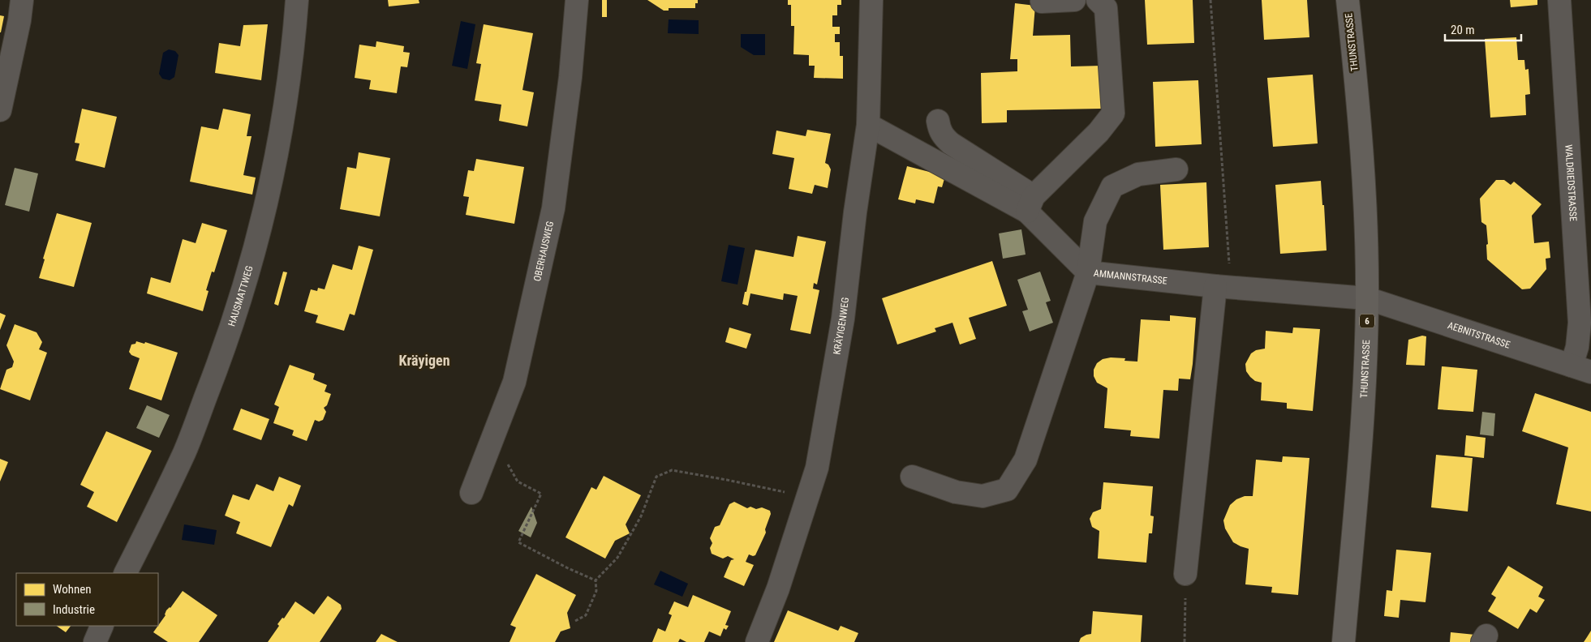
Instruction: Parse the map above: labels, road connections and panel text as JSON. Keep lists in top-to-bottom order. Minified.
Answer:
{"streets":{"main road":["THUNSTRASSE","6"],"street":["WALDRIEDSTRASSE","OBERHAUSWEG","AMMANNSTRASSE","HAUSMATTWEG","KRÄYIGENWEG","AEBNITSTRASSE"]},"crossings":[["THUNSTRASSE","AMMANNSTRASSE"],["THUNSTRASSE","AEBNITSTRASSE"],["WALDRIEDSTRASSE","AEBNITSTRASSE"],["AMMANNSTRASSE","KRÄYIGENWEG"],["AMMANNSTRASSE","AEBNITSTRASSE"]],"districts":["Kräyigen"],"legend":["Wohnen","Industrie"],"scale_bar":"20 m"}
